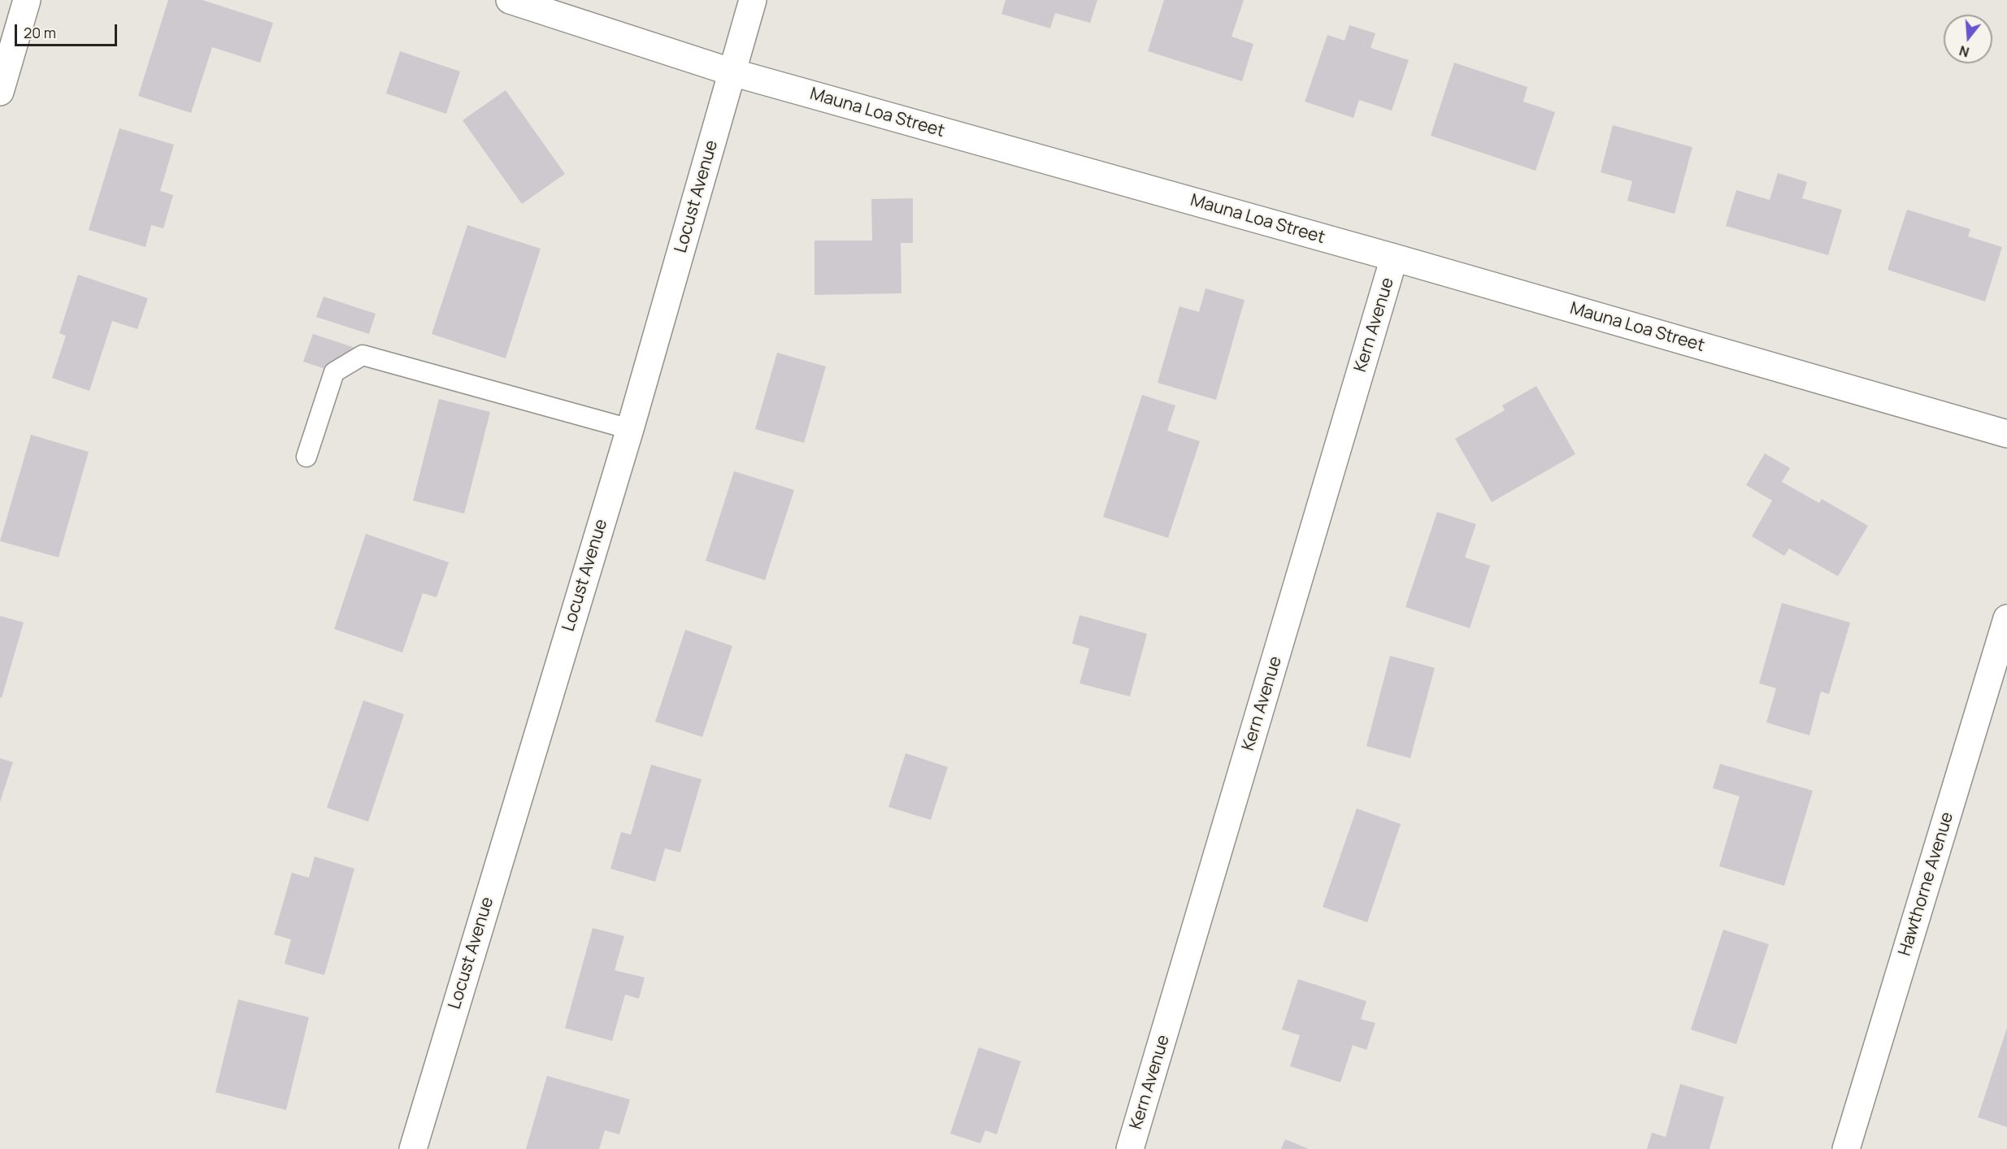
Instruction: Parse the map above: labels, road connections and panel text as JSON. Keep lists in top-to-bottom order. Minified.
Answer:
{"streets":{"street":["Mauna Loa Street","Locust Avenue","Kern Avenue","Hawthorne Avenue"]},"crossings":[["Mauna Loa Street","Locust Avenue"],["Mauna Loa Street","Kern Avenue"]],"scale_bar":"20 m","north":"bottom"}
